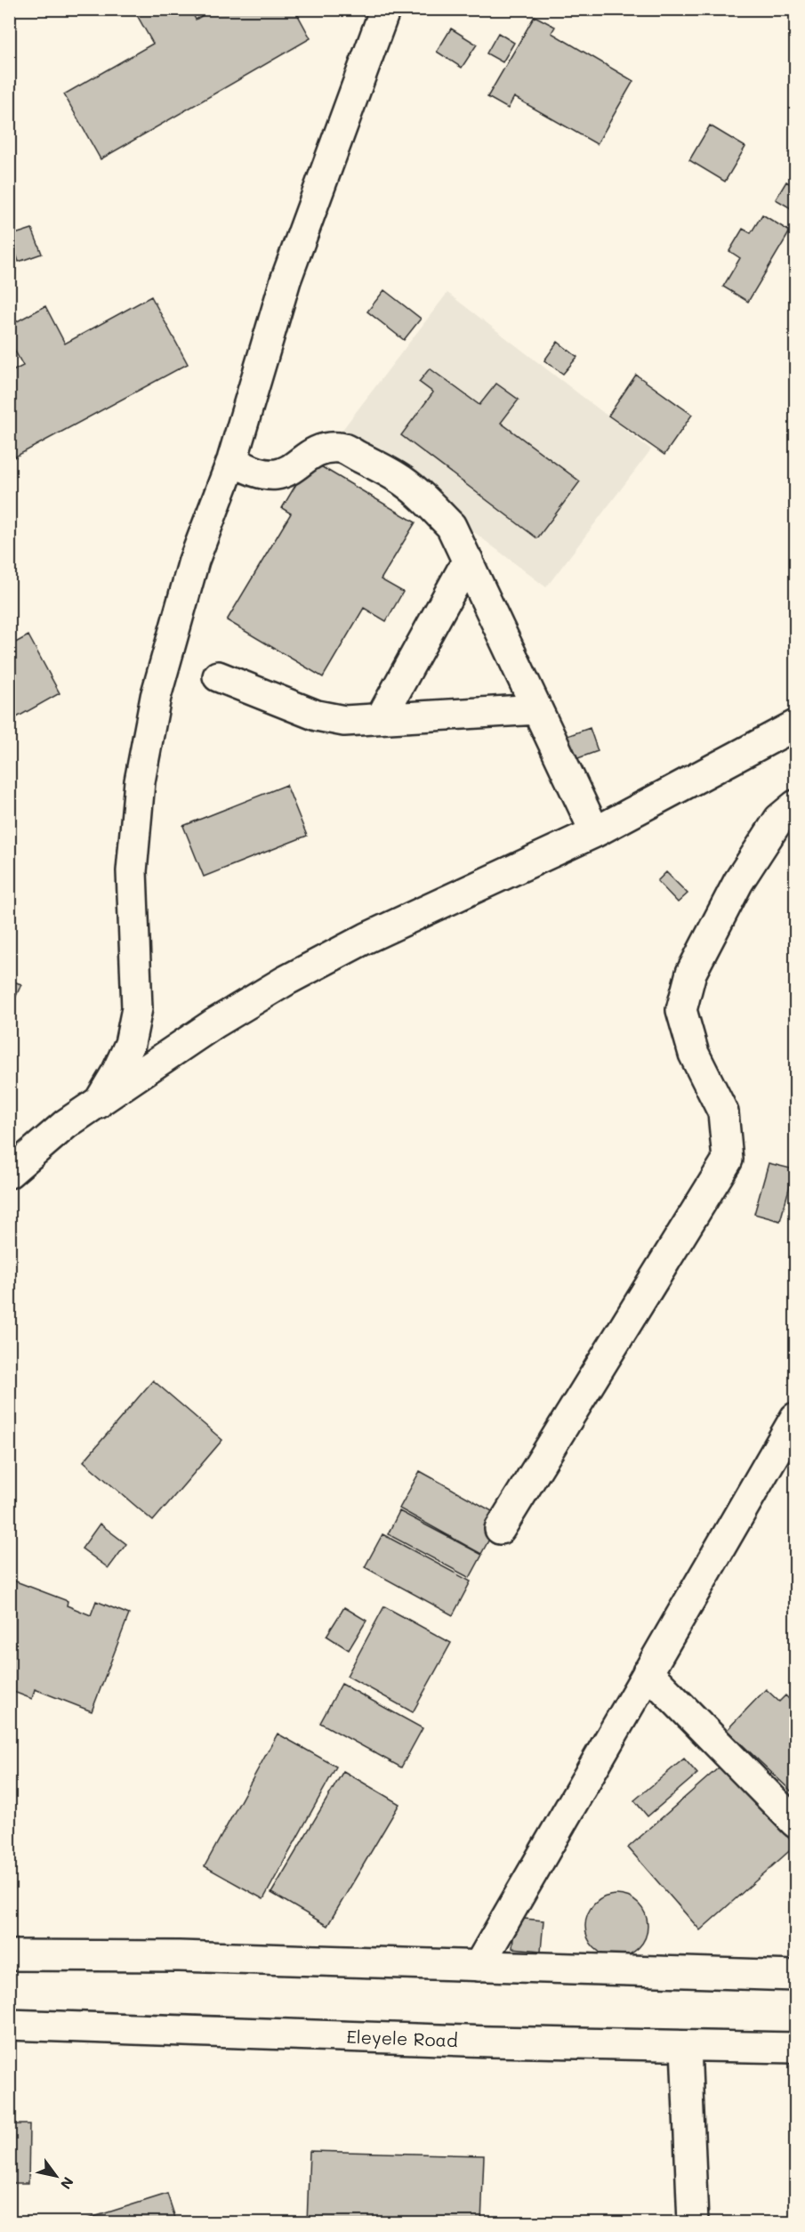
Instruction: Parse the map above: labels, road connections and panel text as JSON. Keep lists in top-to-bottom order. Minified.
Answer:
{"streets":{"street":["Eleyele Road"]},"north":"bottom right"}
